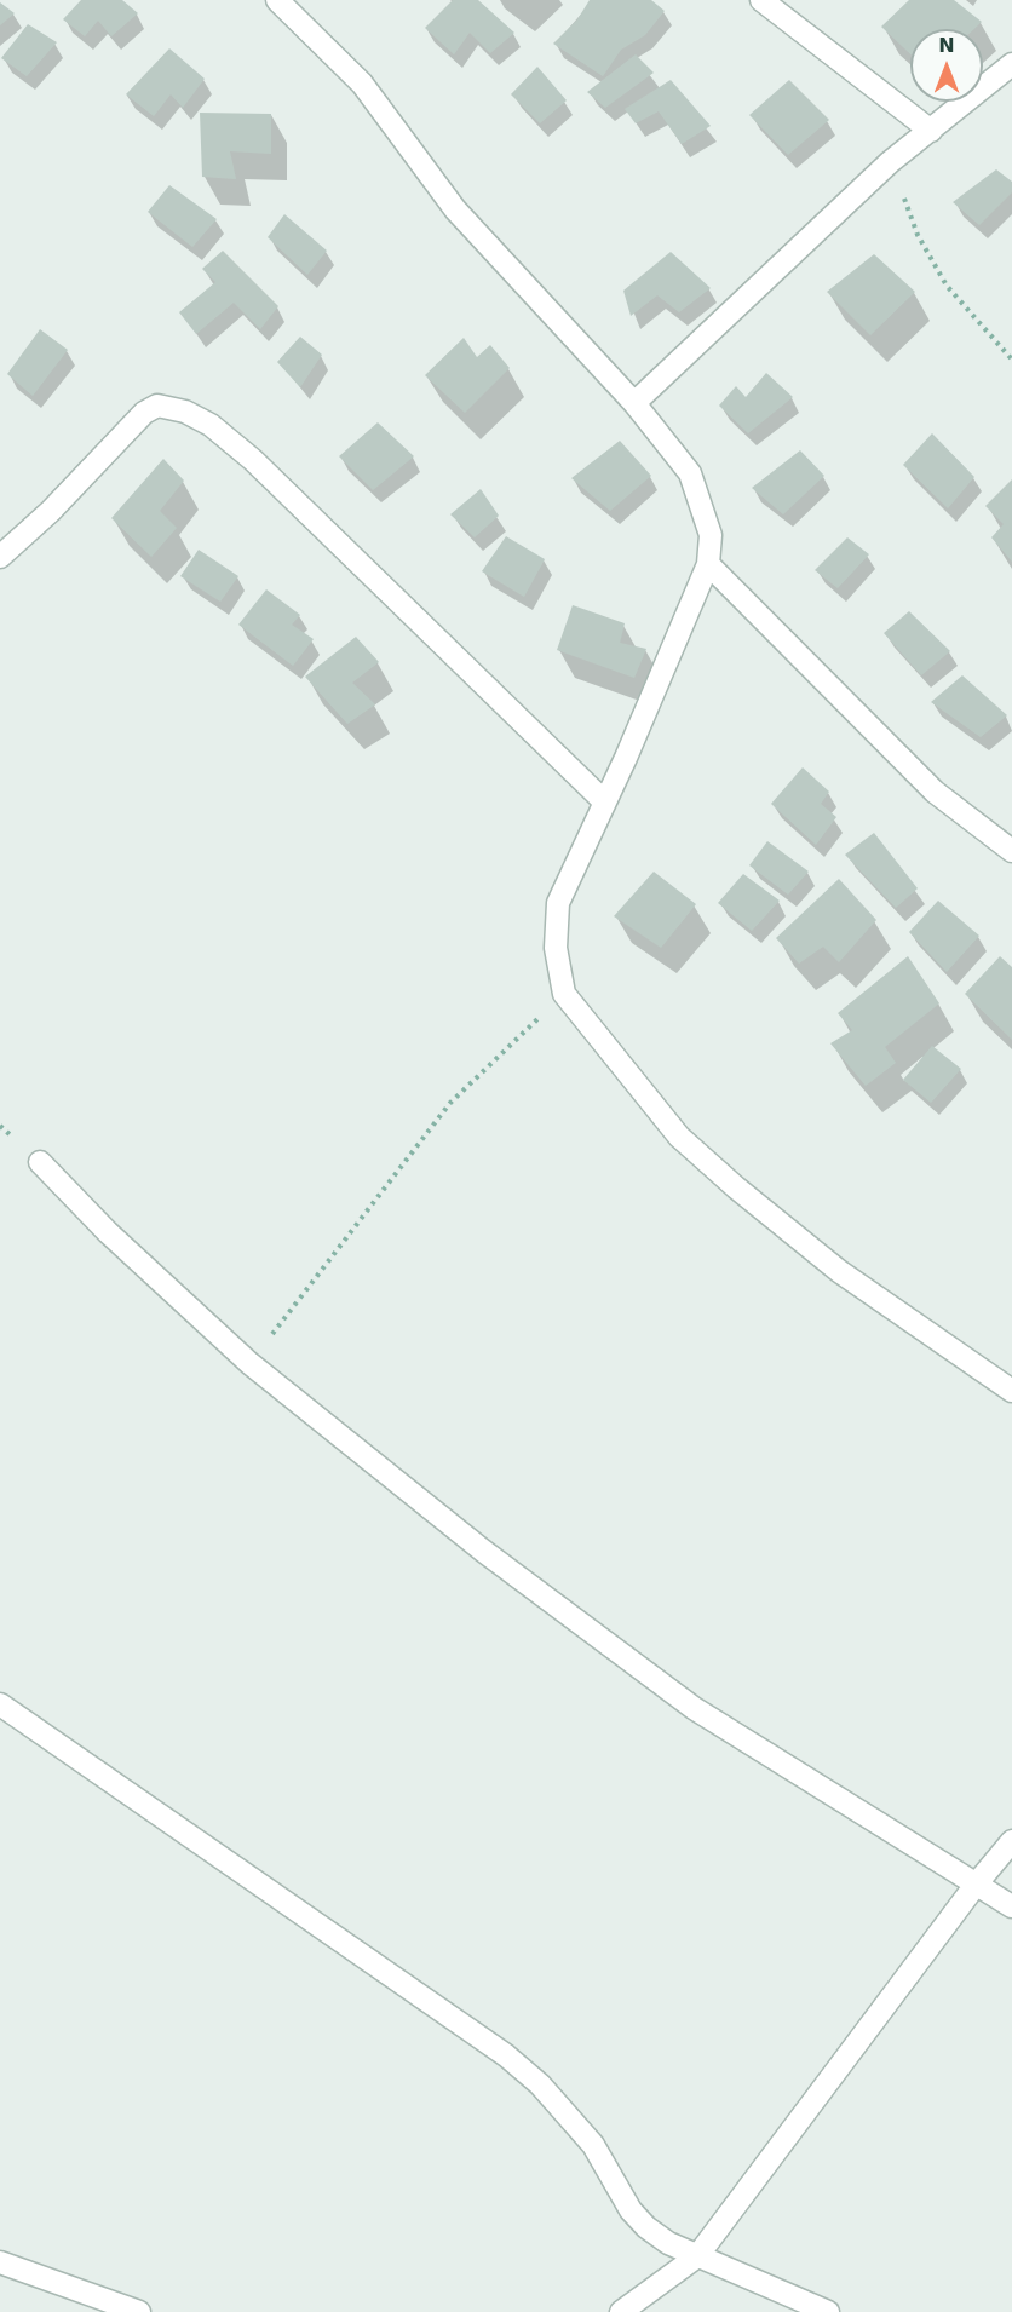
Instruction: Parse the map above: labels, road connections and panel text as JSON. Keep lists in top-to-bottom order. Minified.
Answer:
{"north":"top"}
